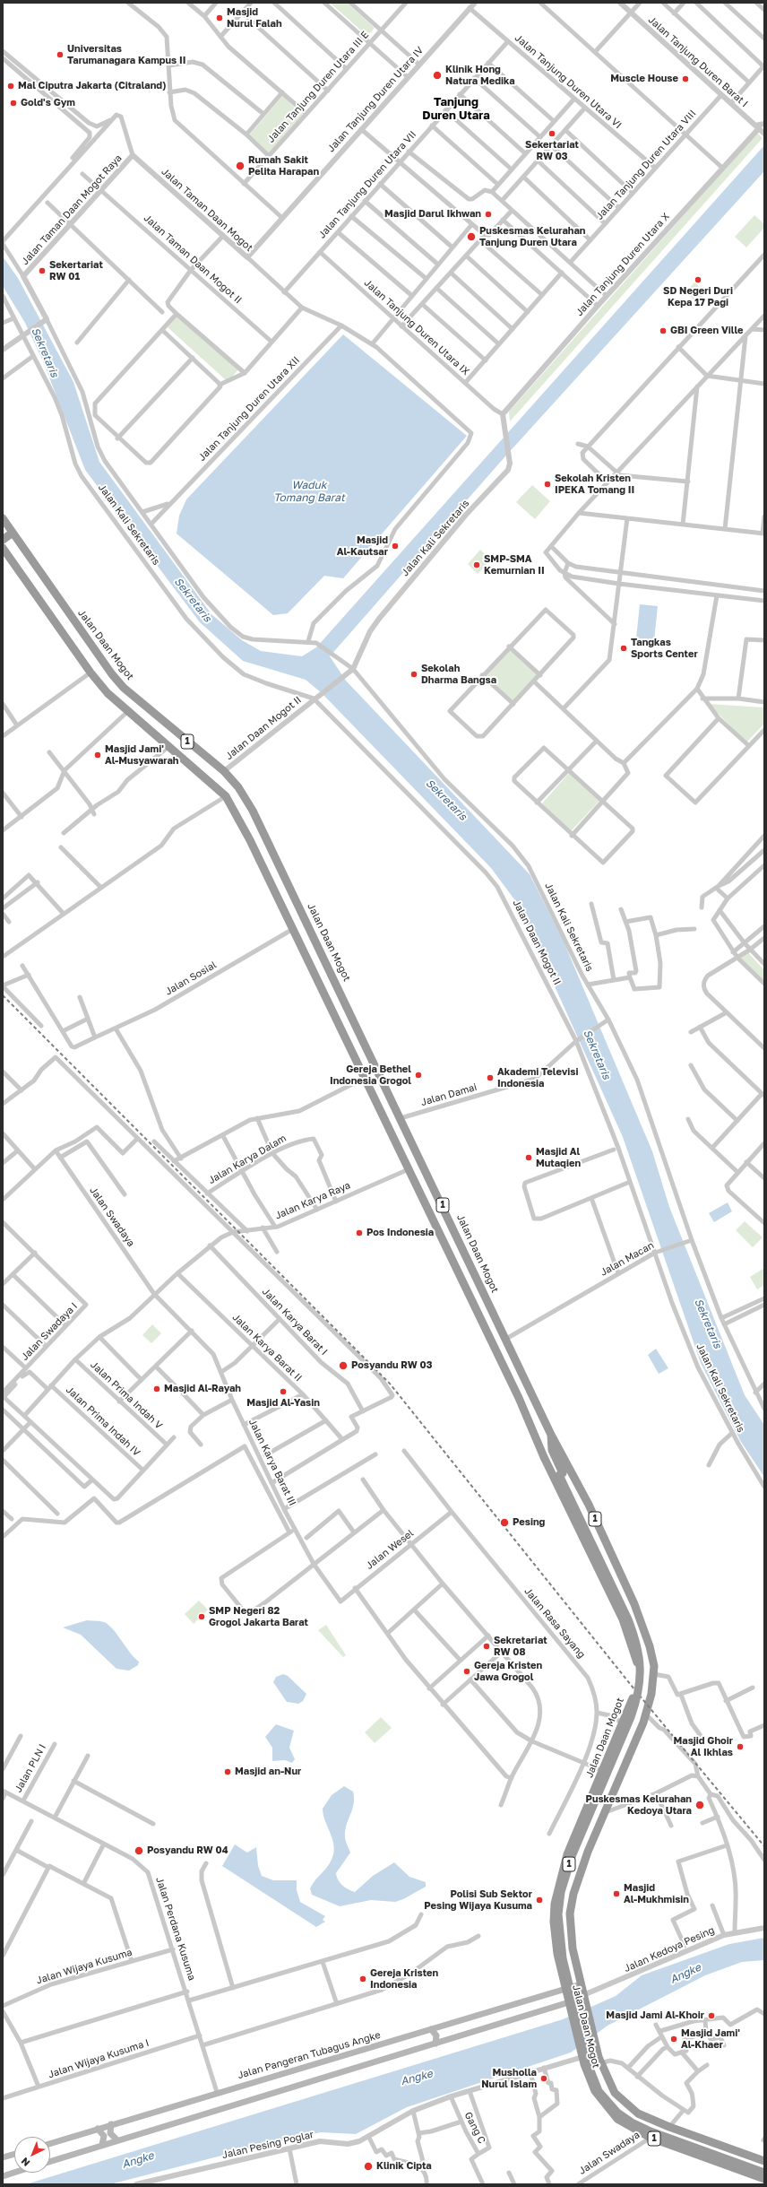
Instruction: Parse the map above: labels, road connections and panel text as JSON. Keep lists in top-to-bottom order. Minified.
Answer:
{"streets":{"highway":["Jalan Daan Mogot","1"],"main road":["Jalan Pangeran Tubagus Angke"],"street":["Jalan Tanjung Duren Barat I","Jalan Tanjung Duren Utara VI","Jalan Tanjung Duren Utara III E","Jalan Tanjung Duren Utara IV","Jalan Tanjung Duren Utara VIII","Jalan Tanjung Duren Utara VII","Jalan Taman Daan Mogot Raya","Jalan Taman Daan Mogot","Jalan Taman Daan Mogot II","Jalan Tanjung Duren Utara X","Jalan Tanjung Duren Utara IX","Jalan Tanjung Duren Utara XII","Jalan Kali Sekretaris","Jalan Daan Mogot II","Jalan Sosial","Jalan Damai","Jalan Karya Dalam","Jalan Karya Raya","Jalan Swadaya","Jalan Macan","Jalan Karya Barat I","Jalan Swadaya I","Jalan Karya Barat II","Jalan Prima Indah V","Jalan Prima Indah IV","Jalan Karya Barat III","Jalan Wesel","Jalan Rasa Sayang","Jalan PLN I","Jalan Perdana Kusuma","Jalan Kedoya Pesing","Jalan Wijaya Kusuma","Jalan Wijaya Kusuma I","Gang C","Jalan Pesing Poglar"]},"crossings":[["Jalan Tanjung Duren Barat I","Jalan Tanjung Duren Utara VIII"],["Jalan Tanjung Duren Barat I","Jalan Tanjung Duren Utara X"],["Jalan Tanjung Duren Utara VI","Jalan Tanjung Duren Utara IV"],["Jalan Tanjung Duren Utara VI","Jalan Tanjung Duren Utara VIII"],["Jalan Tanjung Duren Utara VI","Jalan Tanjung Duren Utara VII"],["Jalan Tanjung Duren Utara IV","Jalan Taman Daan Mogot"],["Jalan Tanjung Duren Utara VII","Jalan Taman Daan Mogot"],["Jalan Tanjung Duren Utara VII","Jalan Tanjung Duren Utara IX"],["Jalan Taman Daan Mogot Raya","Jalan Taman Daan Mogot"],["Jalan Taman Daan Mogot Raya","Jalan Taman Daan Mogot II"],["Jalan Taman Daan Mogot","Jalan Tanjung Duren Utara XII"],["Jalan Taman Daan Mogot","Jalan Kali Sekretaris"],["Jalan Tanjung Duren Utara X","Jalan Tanjung Duren Utara IX"],["Jalan Tanjung Duren Utara X","Jalan Kali Sekretaris"],["Jalan Tanjung Duren Utara IX","Jalan Kali Sekretaris"],["Jalan Tanjung Duren Utara XII","Jalan Kali Sekretaris"],["Jalan Kali Sekretaris","Jalan Daan Mogot II"],["Jalan Kali Sekretaris","Jalan Damai"],["Jalan Kali Sekretaris","Jalan Macan"],["Jalan Daan Mogot","Jalan Daan Mogot II"],["Jalan Daan Mogot","Jalan Sosial"],["Jalan Daan Mogot","Jalan Damai"],["Jalan Daan Mogot","Jalan Karya Raya"],["Jalan Daan Mogot","Jalan Swadaya"],["Jalan Daan Mogot","Jalan Macan"],["Jalan Daan Mogot","Jalan Kedoya Pesing"],["Jalan Daan Mogot","Jalan Pangeran Tubagus Angke"],["Jalan Daan Mogot","Jalan Pesing Poglar"],["Jalan Daan Mogot II","Jalan Damai"],["Jalan Daan Mogot II","Jalan Macan"],["Jalan Karya Dalam","Jalan Karya Raya"],["Jalan Karya Raya","Jalan Swadaya"],["Jalan Karya Raya","Jalan Karya Barat I"],["Jalan Karya Raya","Jalan Karya Barat II"],["Jalan Karya Raya","Jalan Prima Indah V"],["Jalan Karya Raya","Jalan Prima Indah IV"],["Jalan Karya Raya","Jalan Karya Barat III"],["Jalan Swadaya","Jalan Karya Barat III"],["Jalan Swadaya I","Jalan Prima Indah IV"],["Jalan Karya Barat III","Jalan Wesel"],["Jalan Wesel","Jalan Rasa Sayang"],["Jalan PLN I","Jalan Perdana Kusuma"],["Jalan Perdana Kusuma","Jalan Wijaya Kusuma"],["Jalan Perdana Kusuma","Jalan Pangeran Tubagus Angke"],["Jalan Perdana Kusuma","Jalan Wijaya Kusuma I"],["Gang C","Jalan Pesing Poglar"]],"districts":["Tanjung Duren Utara"],"water":["Sekretaris","Waduk Tomang Barat","Angke"],"places":["Masjid Nurul Falah","Universitas Tarumanagara Kampus II","Klinik Hong Natura Medika","Muscle House","Mal Ciputra Jakarta (Citraland)","Gold's Gym","Sekertariat RW 03","Rumah Sakit Pelita Harapan","Masjid Darul Ikhwan","Puskesmas Kelurahan Tanjung Duren Utara","Sekertariat RW 01","SD Negeri Duri Kepa 17 Pagi","GBI Green Ville","Sekolah Kristen IPEKA Tomang II","Masjid Al-Kautsar","SMP-SMA Kemurnian II","Tangkas Sports Center","Sekolah Dharma Bangsa","Masjid Jami' Al-Musyawarah","Gereja Bethel Indonesia Grogol","Akademi Televisi Indonesia","Masjid Al Mutaqien","Pos Indonesia","Posyandu RW 03","Masjid Al-Rayah","Masjid Al-Yasin","Pesing","SMP Negeri 82 Grogol Jakarta Barat","Sekretariat RW 08","Gereja Kristen Jawa Grogol","Masjid Ghoir Al Ikhlas","Masjid an-Nur","Puskesmas Kelurahan Kedoya Utara","Posyandu RW 04","Masjid Al-Mukhmisin","Polisi Sub Sektor Pesing Wijaya Kusuma","Gereja Kristen Indonesia","Masjid Jami Al-Khoir","Masjid Jami' Al-Khaer","Musholla Nurul Islam","Klinik Cipta"],"north":"bottom left"}
